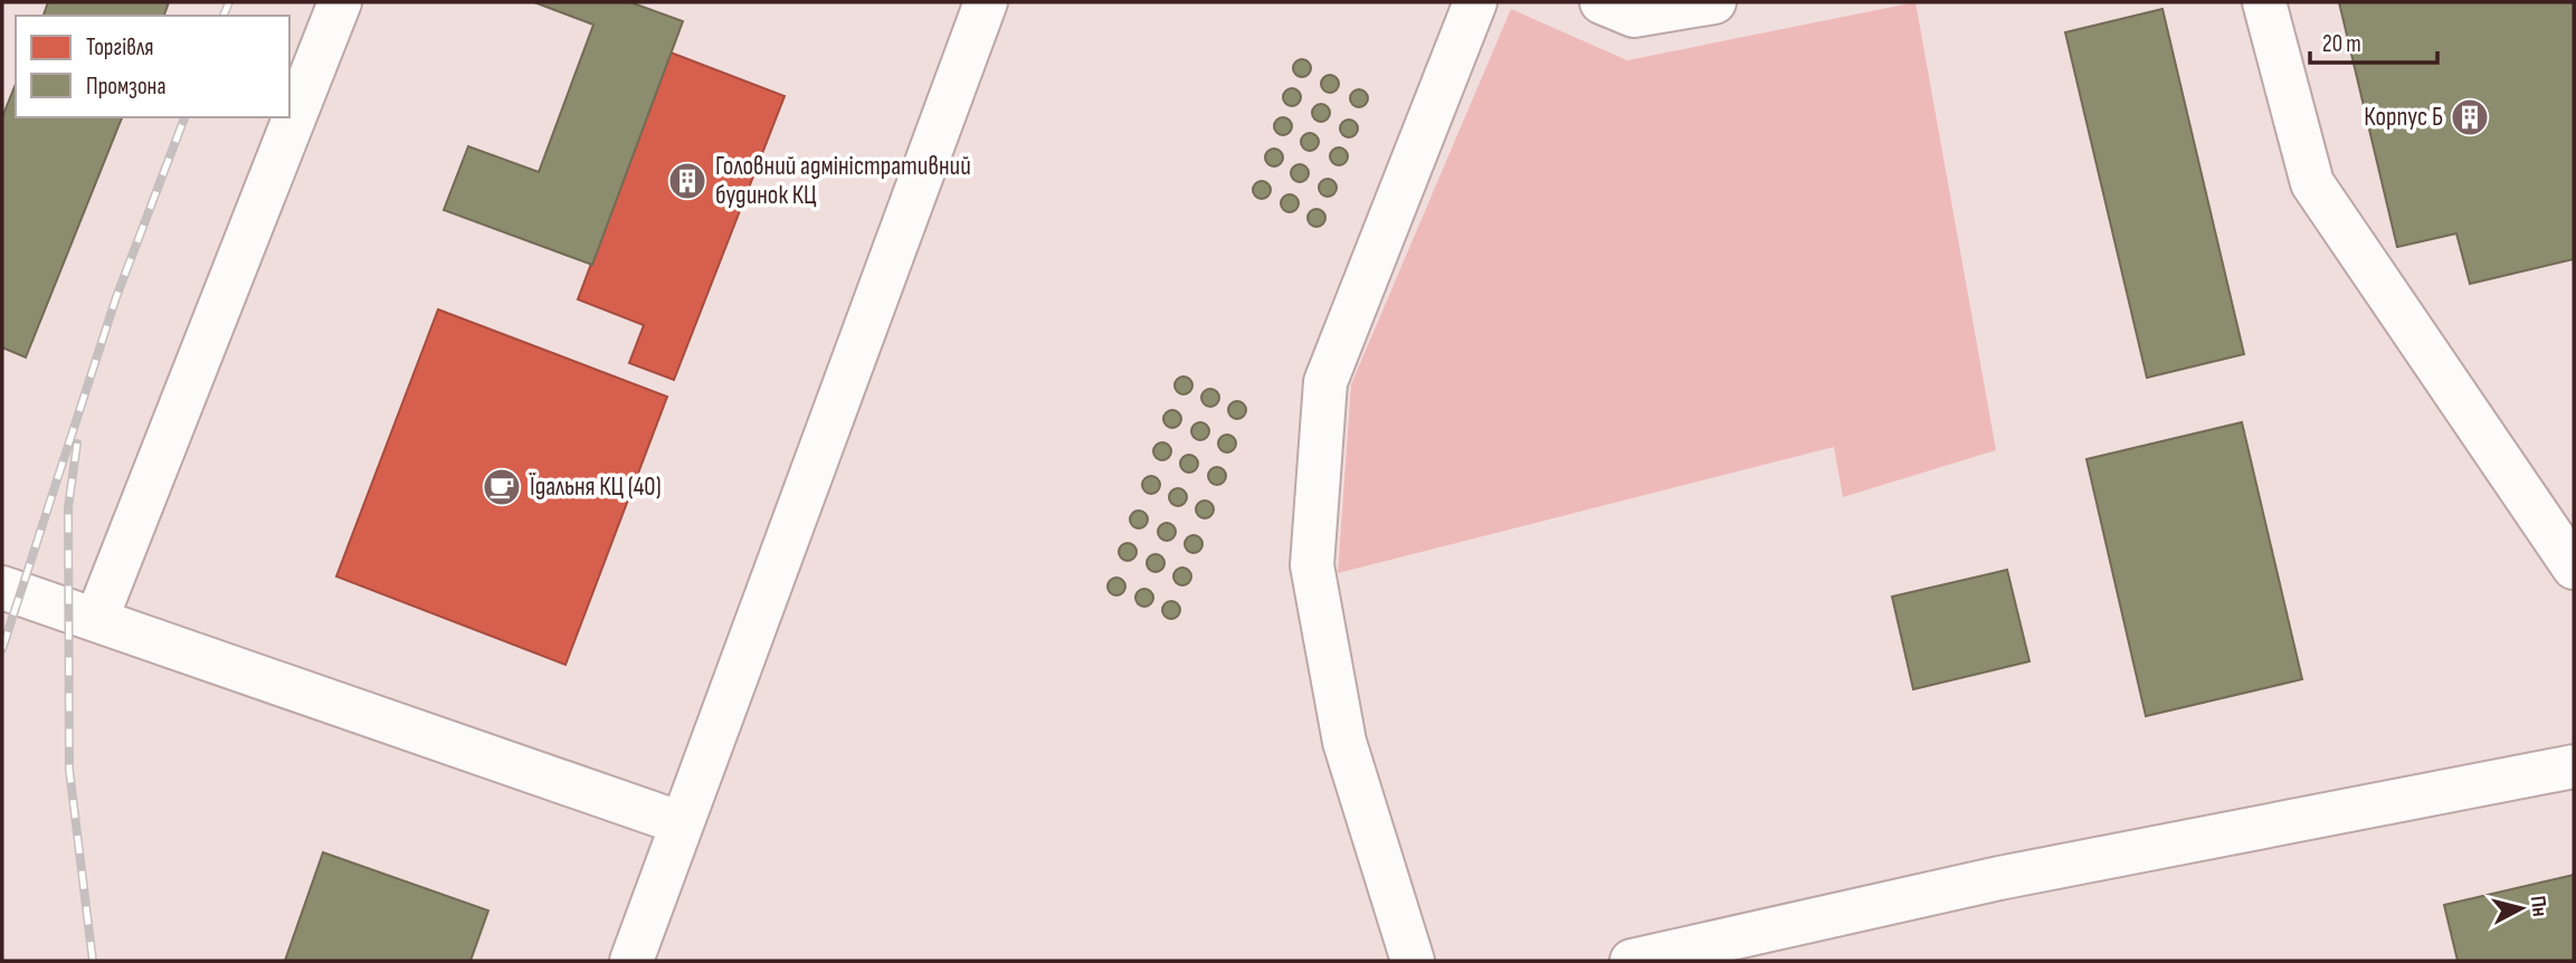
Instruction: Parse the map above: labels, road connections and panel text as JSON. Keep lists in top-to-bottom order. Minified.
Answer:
{"places":{"building":["Корпус Б","Головний адміністративний будинок КЦ"],"cafe":["Їдальня КЦ (40)"]},"legend":["Торгівля","Промзона"],"scale_bar":"20 m","north":"right"}
